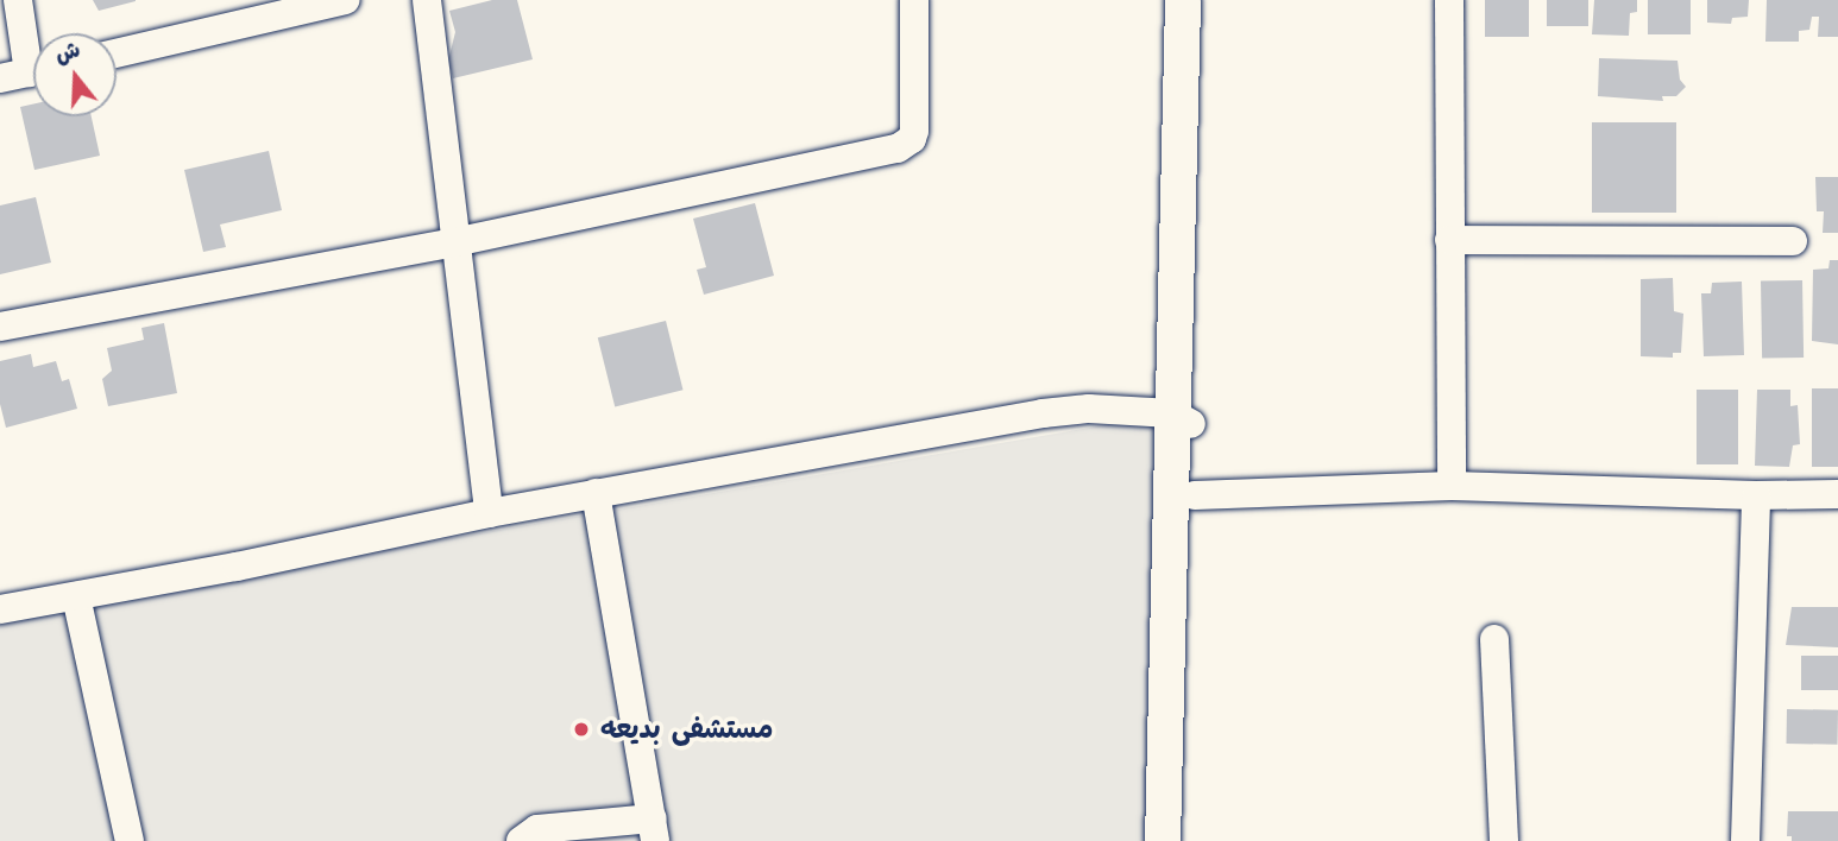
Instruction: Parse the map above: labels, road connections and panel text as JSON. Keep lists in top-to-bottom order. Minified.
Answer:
{"places":["مستشفى بديعه"],"north":"top"}
